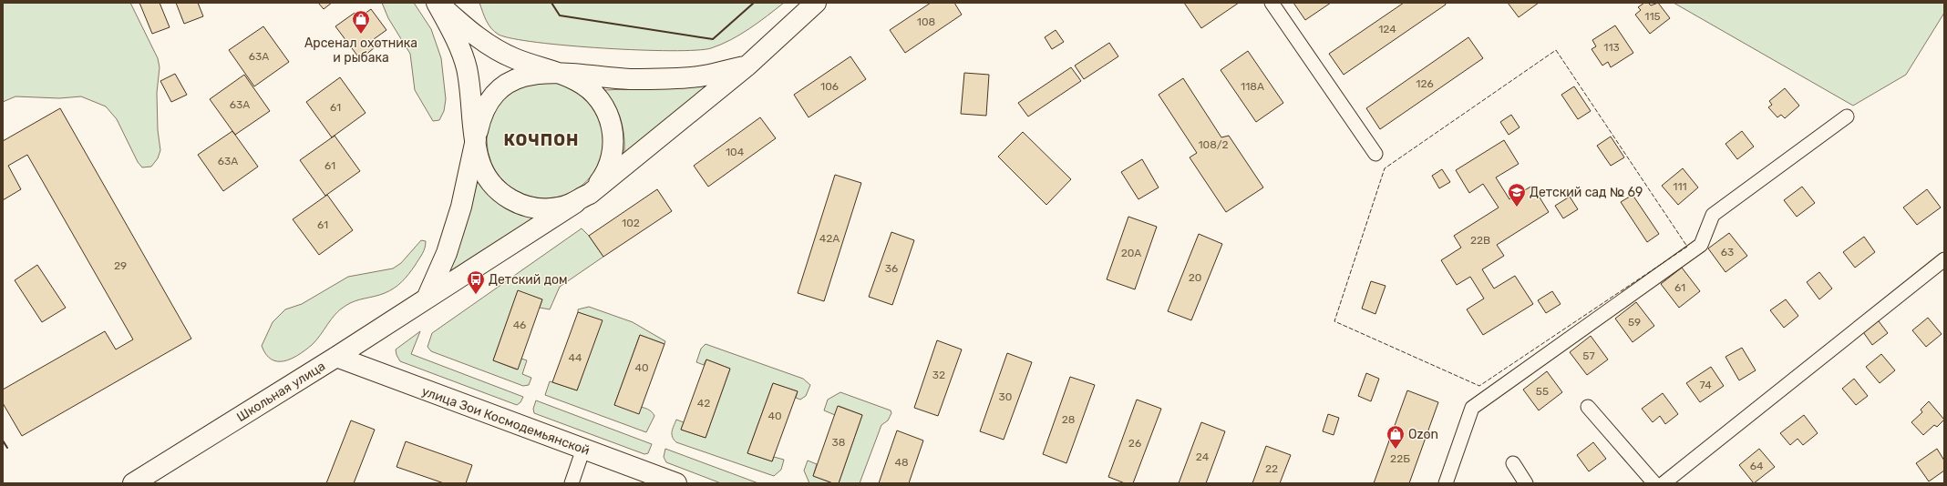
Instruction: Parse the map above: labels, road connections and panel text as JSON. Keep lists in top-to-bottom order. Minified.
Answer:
{"streets":{"main road":["Школьная улица","улица Зои Космодемьянской"]},"crossings":[["Школьная улица","улица Зои Космодемьянской"]],"districts":["КОЧПОН"],"places":{"shop":["Арсенал охотника и рыбака","Ozon"],"school or university":["Детский сад № 69"],"bus stop":["Детский дом"]},"house_numbers":["115","108","124","113","63А","126","106","118А","63А","61","108/2","104","63А","61","111","102","61","42А","22В","63","20А","29","36","20","61","59","46","57","44","40","32","74","55","30","42","40","28","38","26","24","22Б","48","64","22"]}
